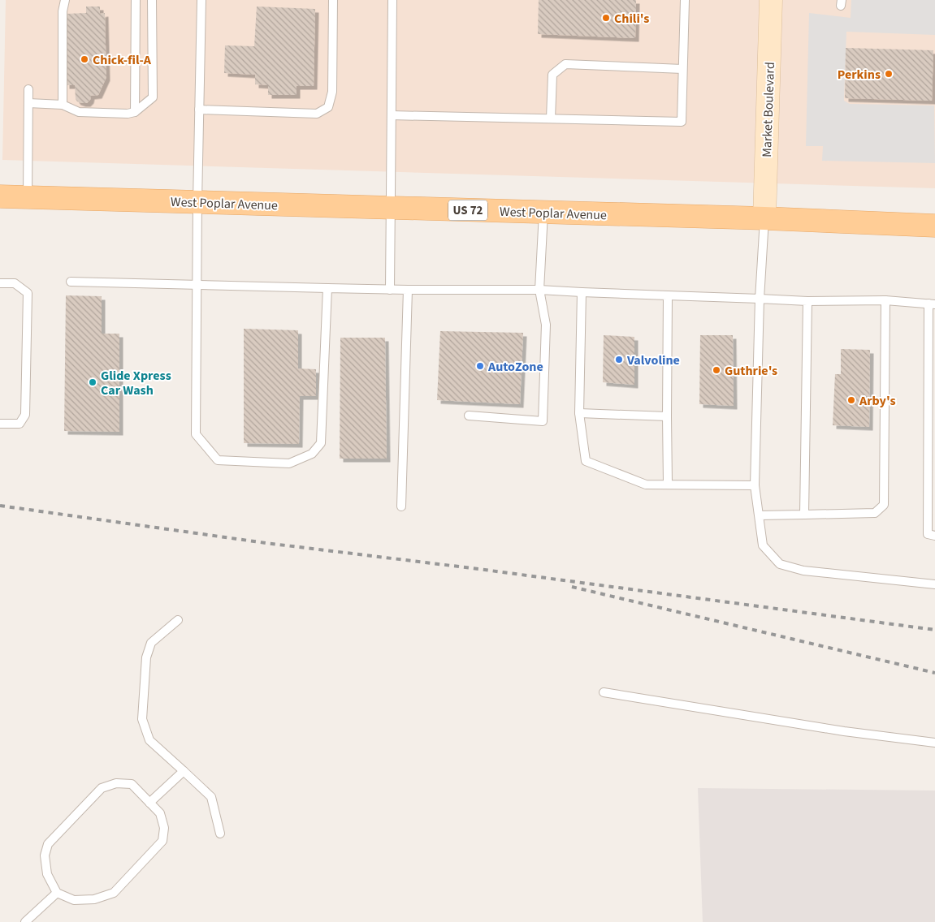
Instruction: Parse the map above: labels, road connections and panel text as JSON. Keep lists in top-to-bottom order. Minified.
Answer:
{"streets":{"main road":["West Poplar Avenue","US 72"],"street":["Market Boulevard"]},"crossings":[["Market Boulevard","West Poplar Avenue"]],"places":["Chili's","Chick-fil-A","Perkins","Valvoline","AutoZone","Guthrie's","Glide Xpress Car Wash","Arby's"]}
